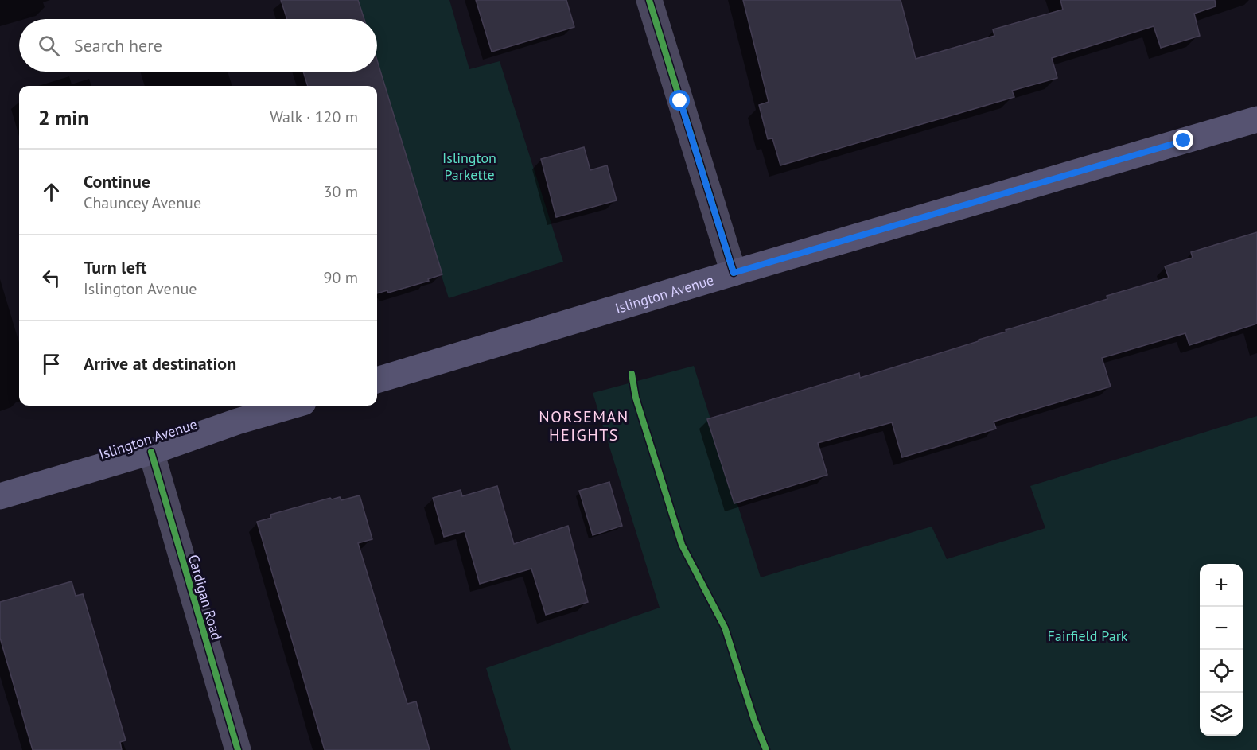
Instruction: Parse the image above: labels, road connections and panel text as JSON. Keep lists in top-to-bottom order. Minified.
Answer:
{"streets":{"main road":["Islington Avenue"],"street":["Cardigan Road"]},"crossings":[["Islington Avenue","Cardigan Road"]],"districts":["NORSEMAN HEIGHTS"],"parks":["Islington Parkette","Fairfield Park"],"page":{"search":"Search here","heading":["2 min","Walk · 120 m"],"list":[["Continue","Chauncey Avenue","30 m"],["Turn left","Islington Avenue","90 m"],"Arrive at destination"],"map_buttons":["+","−"]}}
